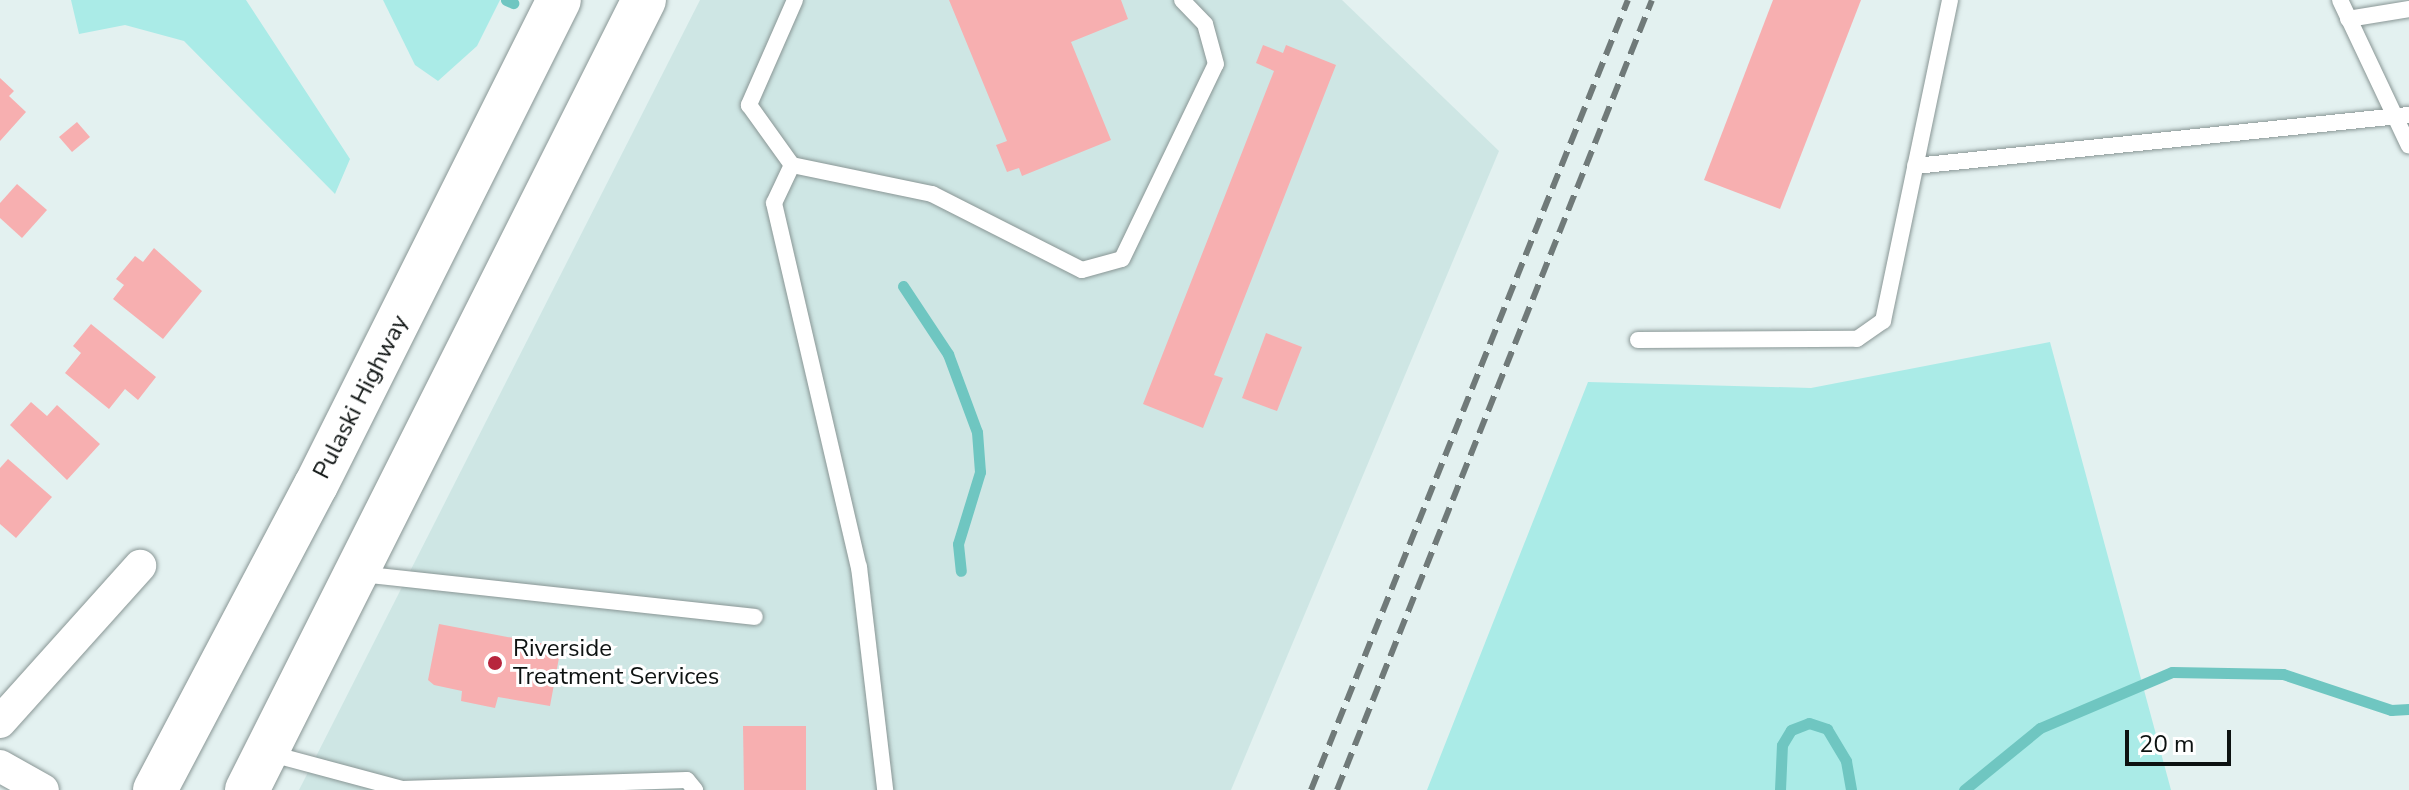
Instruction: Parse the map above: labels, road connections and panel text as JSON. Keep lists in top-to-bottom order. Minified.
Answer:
{"streets":{"highway":["Pulaski Highway"]},"places":["Riverside Treatment Services"],"scale_bar":"20 m"}
